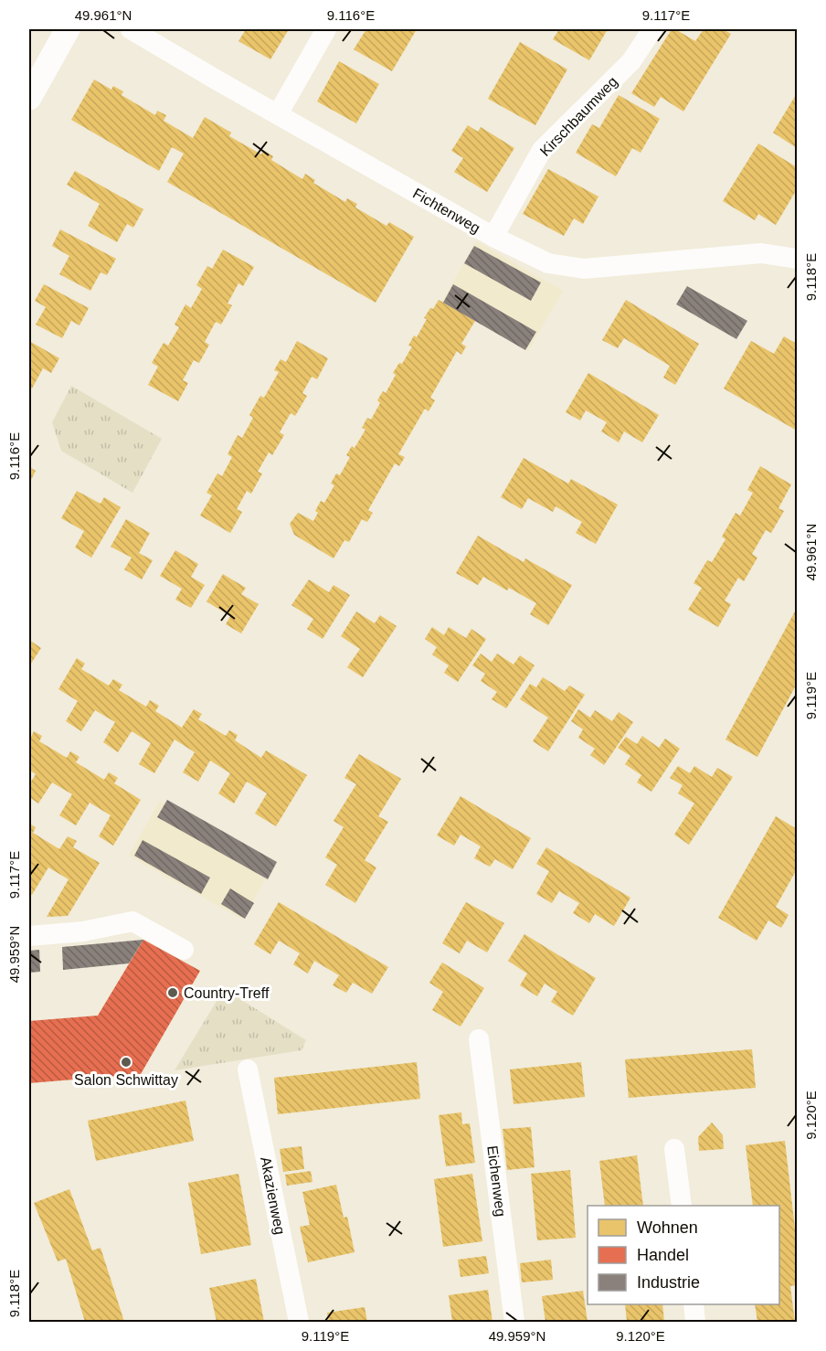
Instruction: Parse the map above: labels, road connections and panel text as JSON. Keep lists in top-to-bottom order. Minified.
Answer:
{"streets":{"street":["Kirschbaumweg","Fichtenweg","Eichenweg","Akazienweg"]},"crossings":[["Kirschbaumweg","Fichtenweg"]],"places":["Country-Treff","Salon Schwittay"],"legend":["Wohnen","Handel","Industrie"],"coordinates":["49.961°N","9.116°E","9.117°E","9.118°E","9.119°E","49.959°N","9.120°E"]}
